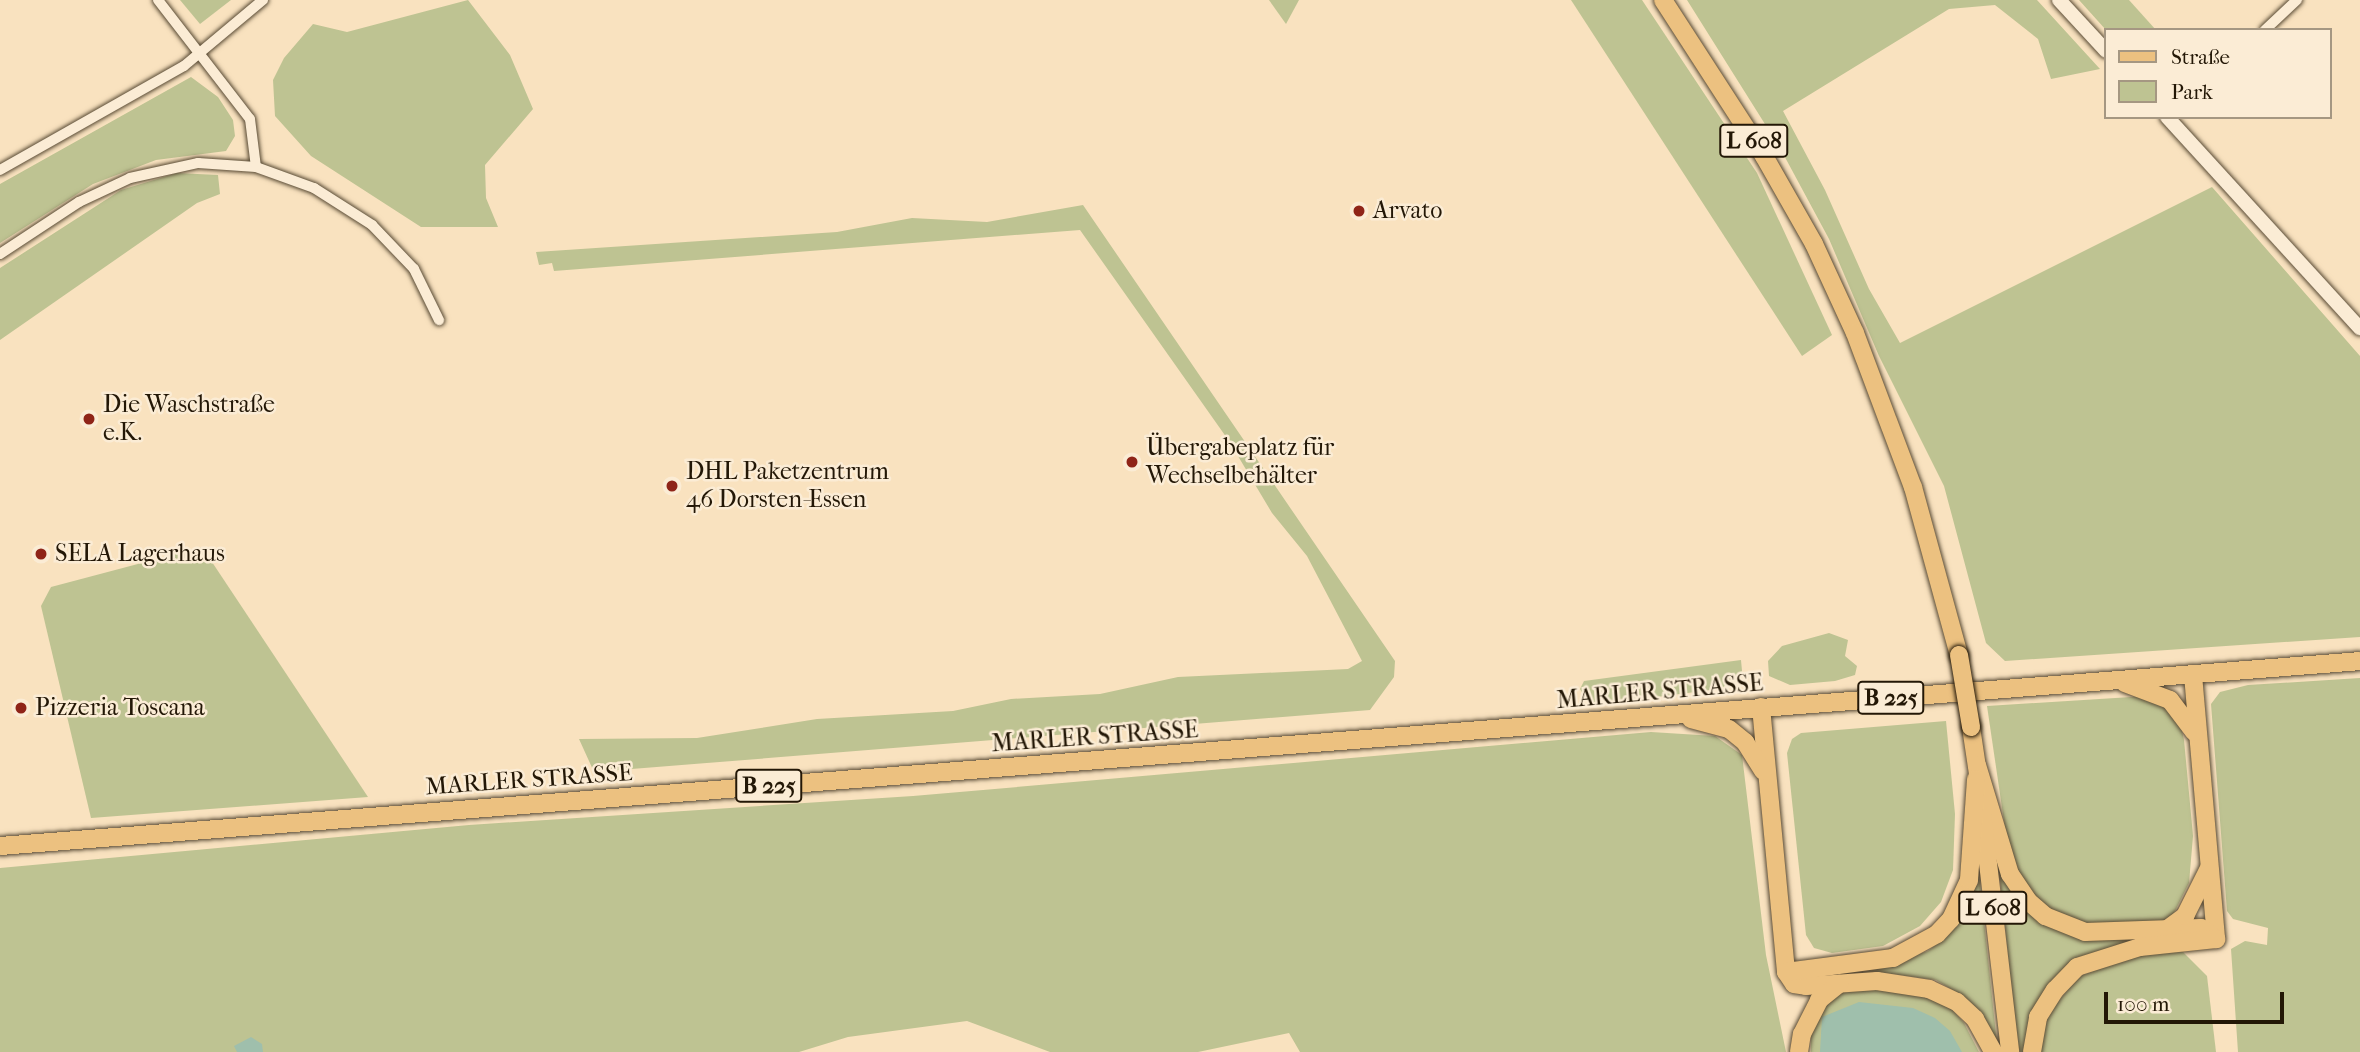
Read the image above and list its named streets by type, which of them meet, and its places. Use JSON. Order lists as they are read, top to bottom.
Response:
{
  "streets": {
    "main road": ["L 608", "MARLER STRASSE", "B 225"]
  },
  "crossings": [
    ["MARLER STRASSE", "B 225"]
  ],
  "places": [
    "Arvato",
    "Die Waschstraße e.K.",
    "Übergabeplatz für Wechselbehälter",
    "DHL Paketzentrum 46 Dorsten-Essen",
    "SELA Lagerhaus",
    "Pizzeria Toscana"
  ],
  "legend": ["Straße", "Park"],
  "scale_bar": "100 m"
}
